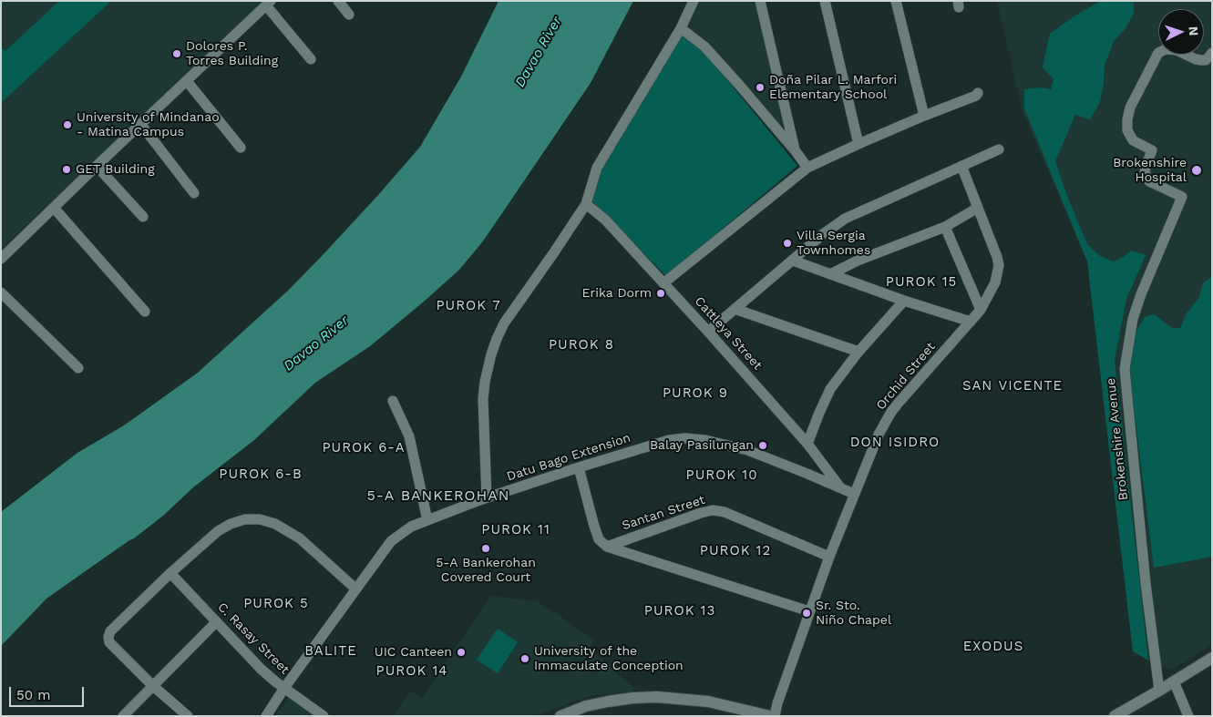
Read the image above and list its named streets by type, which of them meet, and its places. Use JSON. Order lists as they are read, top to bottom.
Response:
{
  "streets": {
    "street": [
      "Cattleya Street",
      "Orchid Street",
      "Brokenshire Avenue",
      "Datu Bago Extension",
      "Santan Street",
      "C. Rasay Street"
    ]
  },
  "crossings": [
    ["Cattleya Street", "Datu Bago Extension"],
    ["Orchid Street", "Datu Bago Extension"],
    ["Orchid Street", "Santan Street"],
    ["Datu Bago Extension", "C. Rasay Street"]
  ],
  "districts": [
    "PUROK 15",
    "PUROK 7",
    "PUROK 8",
    "SAN VICENTE",
    "PUROK 9",
    "DON ISIDRO",
    "PUROK 6-A",
    "PUROK 6-B",
    "PUROK 10",
    "5-A BANKEROHAN",
    "PUROK 11",
    "PUROK 12",
    "PUROK 5",
    "PUROK 13",
    "EXODUS",
    "BALITE",
    "PUROK 14"
  ],
  "water": ["Davao River"],
  "places": [
    "Dolores P. Torres Building",
    "Doña Pilar L. Marfori Elementary School",
    "University of Mindanao - Matina Campus",
    "GET Building",
    "Brokenshire Hospital",
    "Villa Sergia Townhomes",
    "Erika Dorm",
    "Balay Pasilungan",
    "5-A Bankerohan Covered Court",
    "Sr. Sto. Niño Chapel",
    "UIC Canteen",
    "University of the Immaculate Conception"
  ],
  "scale_bar": "50 m",
  "north": "right"
}
